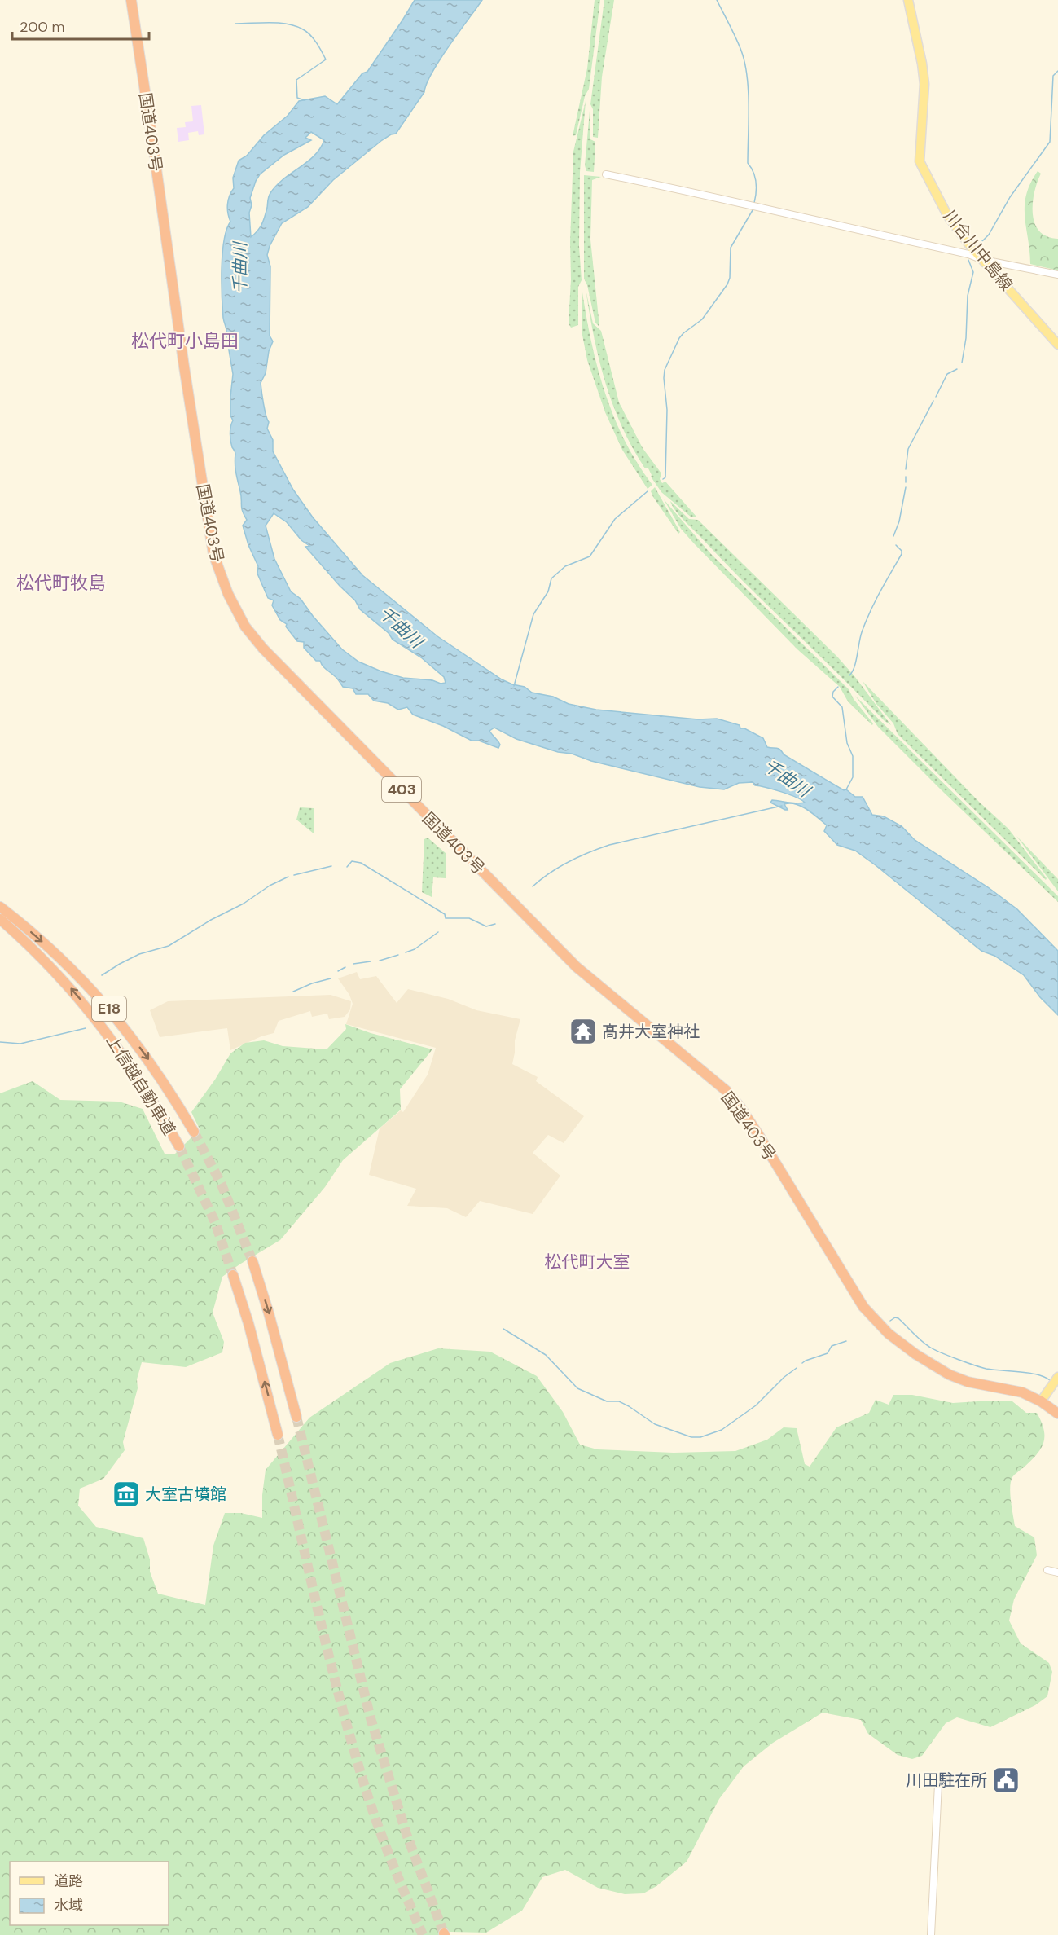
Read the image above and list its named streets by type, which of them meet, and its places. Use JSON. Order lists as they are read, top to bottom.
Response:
{
  "streets": {
    "highway": [
      "国道403号",
      "403",
      "E18",
      "上信越自動車道"
    ],
    "main road": ["川合川中島線"]
  },
  "districts": ["松代町小島田", "松代町牧島", "松代町大室"],
  "water": ["千曲川"],
  "places": {
    "temple": ["髙井大室神社"],
    "museum": ["大室古墳館"],
    "public building": ["川田駐在所"]
  },
  "legend": ["道路", "水域"],
  "scale_bar": "200 m"
}
